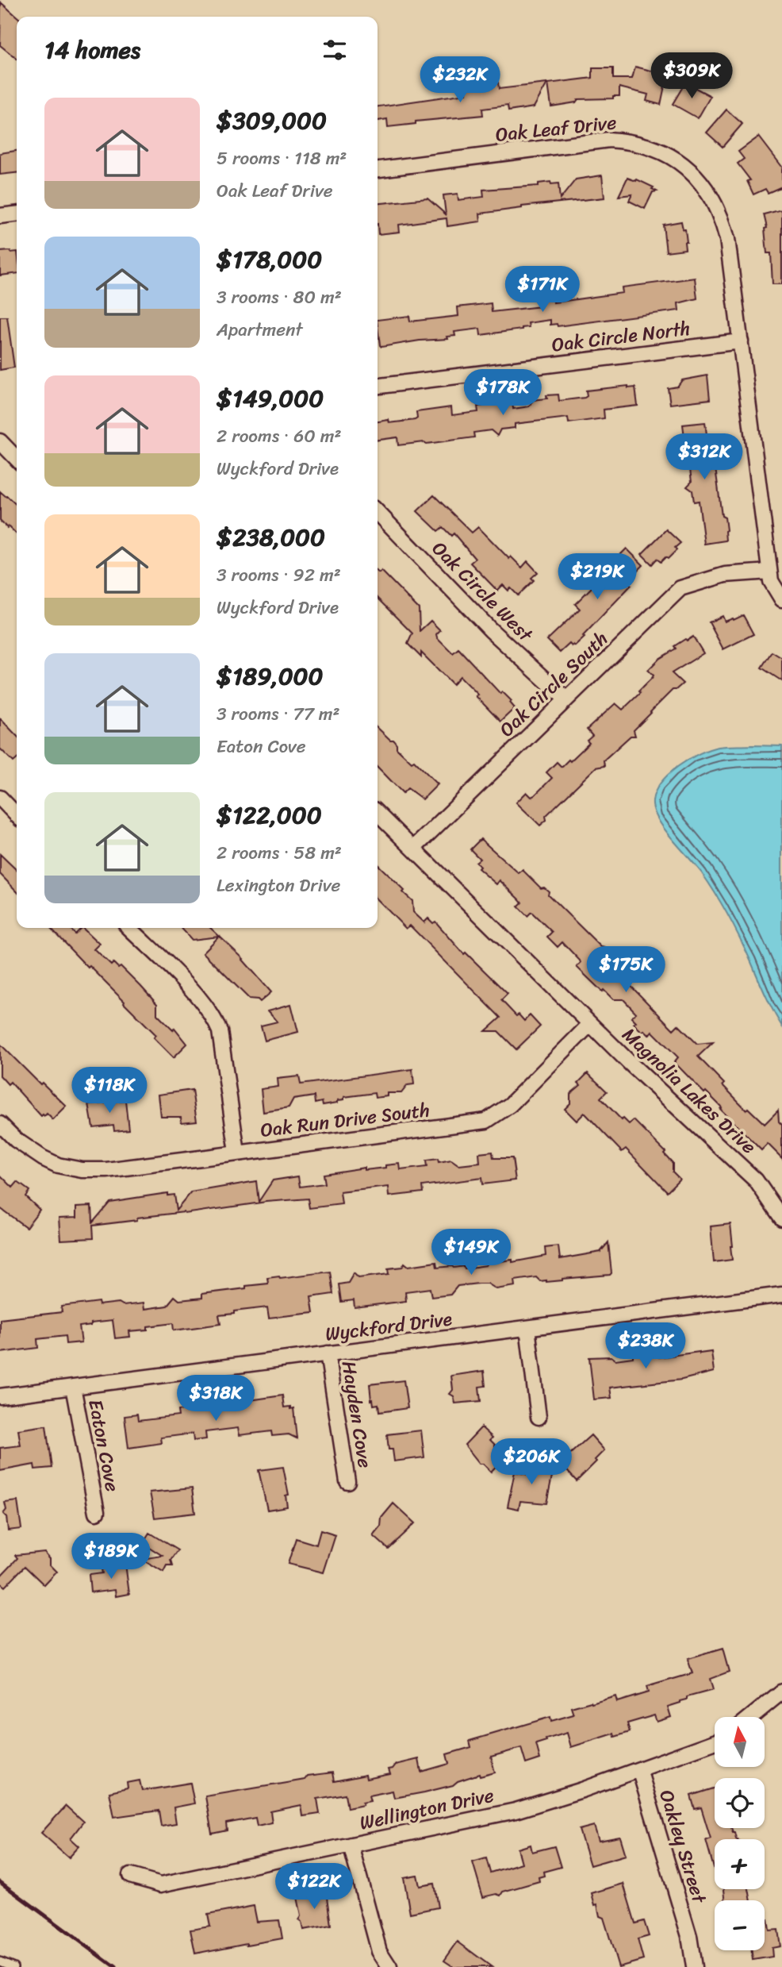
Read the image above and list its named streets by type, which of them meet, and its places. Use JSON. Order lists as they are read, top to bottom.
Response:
{
  "streets": {
    "street": [
      "Oak Leaf Drive",
      "Oak Circle North",
      "Oak Circle West",
      "Oak Circle South",
      "Magnolia Lakes Drive",
      "Oak Run Drive South",
      "Wyckford Drive",
      "Hayden Cove",
      "Eaton Cove",
      "Wellington Drive",
      "Oakley Street"
    ]
  },
  "crossings": [
    ["Oak Leaf Drive", "Oak Circle North"],
    ["Oak Leaf Drive", "Oak Circle South"],
    ["Oak Circle West", "Oak Circle South"],
    ["Oak Circle South", "Magnolia Lakes Drive"],
    ["Magnolia Lakes Drive", "Oak Run Drive South"],
    ["Wyckford Drive", "Hayden Cove"],
    ["Wyckford Drive", "Eaton Cove"],
    ["Wellington Drive", "Oakley Street"]
  ],
  "north": "top",
  "page": {
    "heading": "14 homes",
    "price": [
      "$309K",
      "$232K",
      "$171K",
      "$178K",
      "$312K",
      "$219K",
      "$175K",
      "$118K",
      "$149K",
      "$238K",
      "$318K",
      "$206K",
      "$189K",
      "$122K"
    ],
    "list": [
      {
        "name": "$309,000",
        "note": "5 rooms · 118 m² · Oak Leaf Drive"
      },
      {
        "name": "$178,000",
        "note": "3 rooms · 80 m² · Apartment"
      },
      {
        "name": "$149,000",
        "note": "2 rooms · 60 m² · Wyckford Drive"
      },
      {
        "name": "$238,000",
        "note": "3 rooms · 92 m² · Wyckford Drive"
      },
      {
        "name": "$189,000",
        "note": "3 rooms · 77 m² · Eaton Cove"
      },
      {
        "name": "$122,000",
        "note": "2 rooms · 58 m² · Lexington Drive"
      }
    ],
    "map_buttons": ["+", "−"]
  }
}
